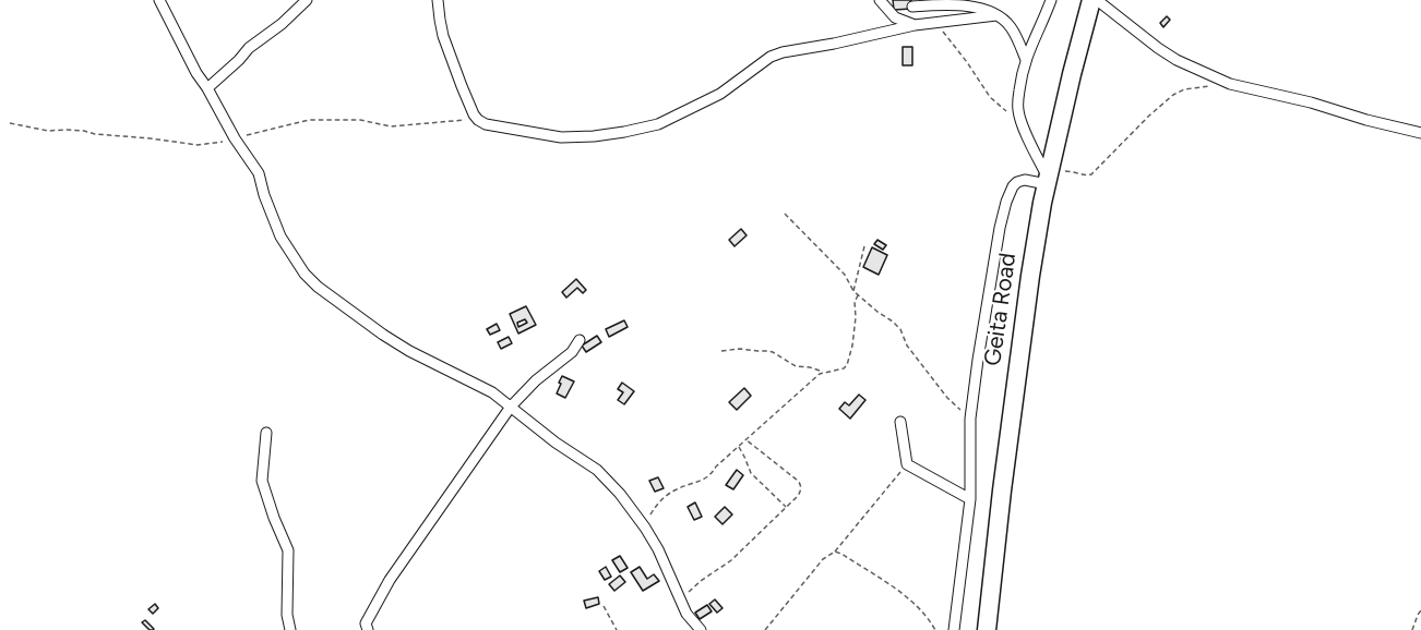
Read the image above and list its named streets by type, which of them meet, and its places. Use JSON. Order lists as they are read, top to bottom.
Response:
{
  "streets": {
    "highway": ["Geita Road"]
  }
}
